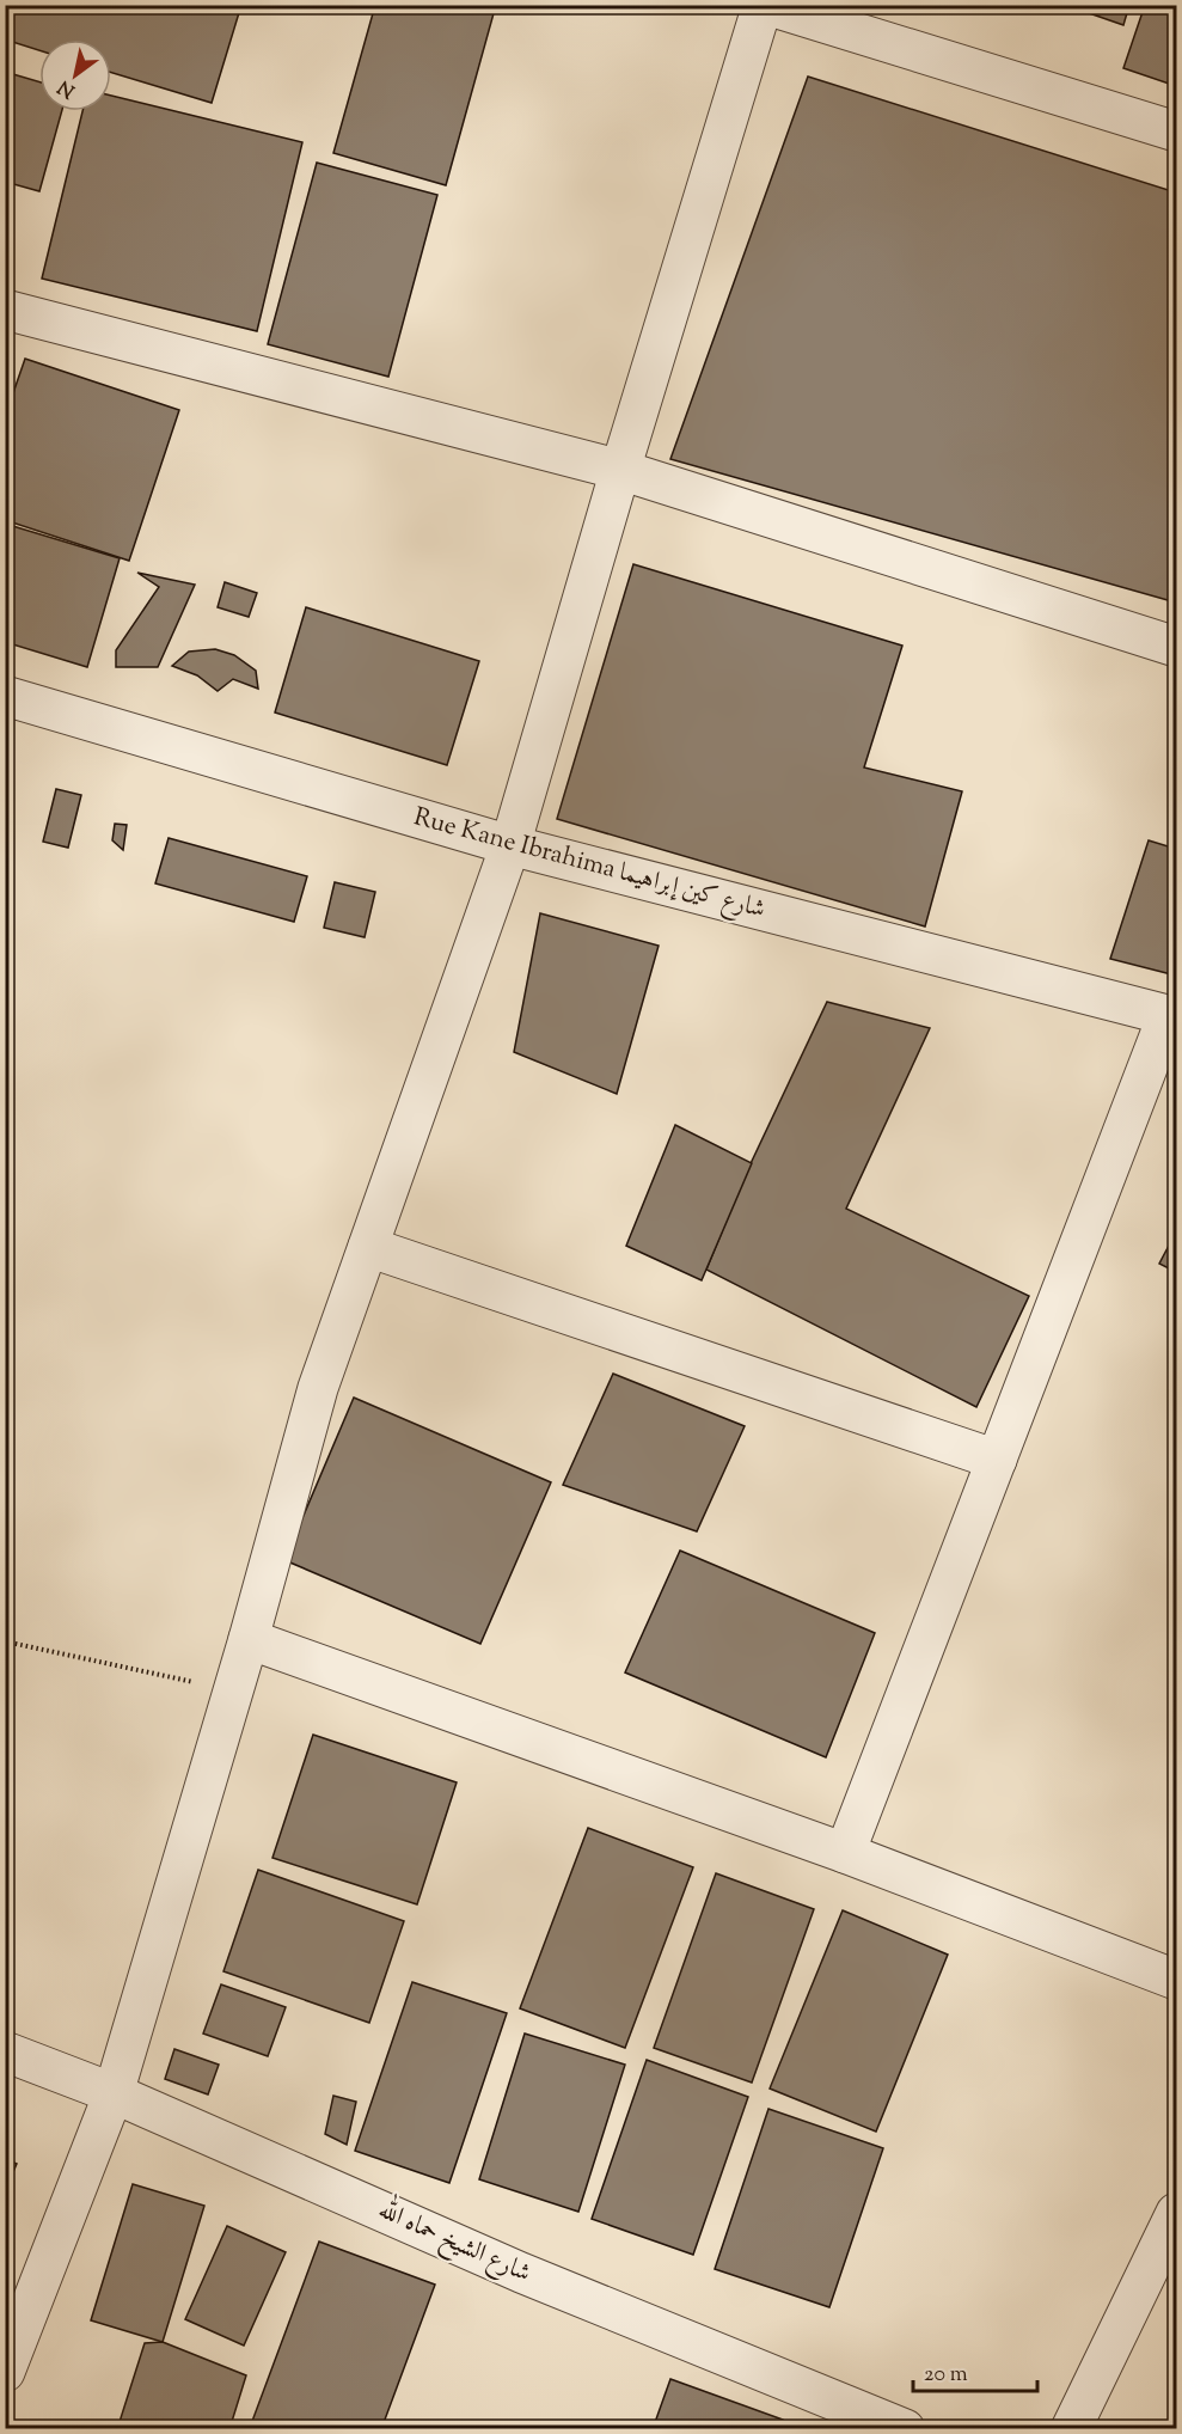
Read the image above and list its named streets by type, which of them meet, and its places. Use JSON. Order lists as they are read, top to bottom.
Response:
{
  "streets": {
    "street": ["Rue Kane Ibrahima شارع كين إبراهيما", "شارع الشيخ حماه الله"]
  },
  "scale_bar": "20 m",
  "north": "bottom left"
}
